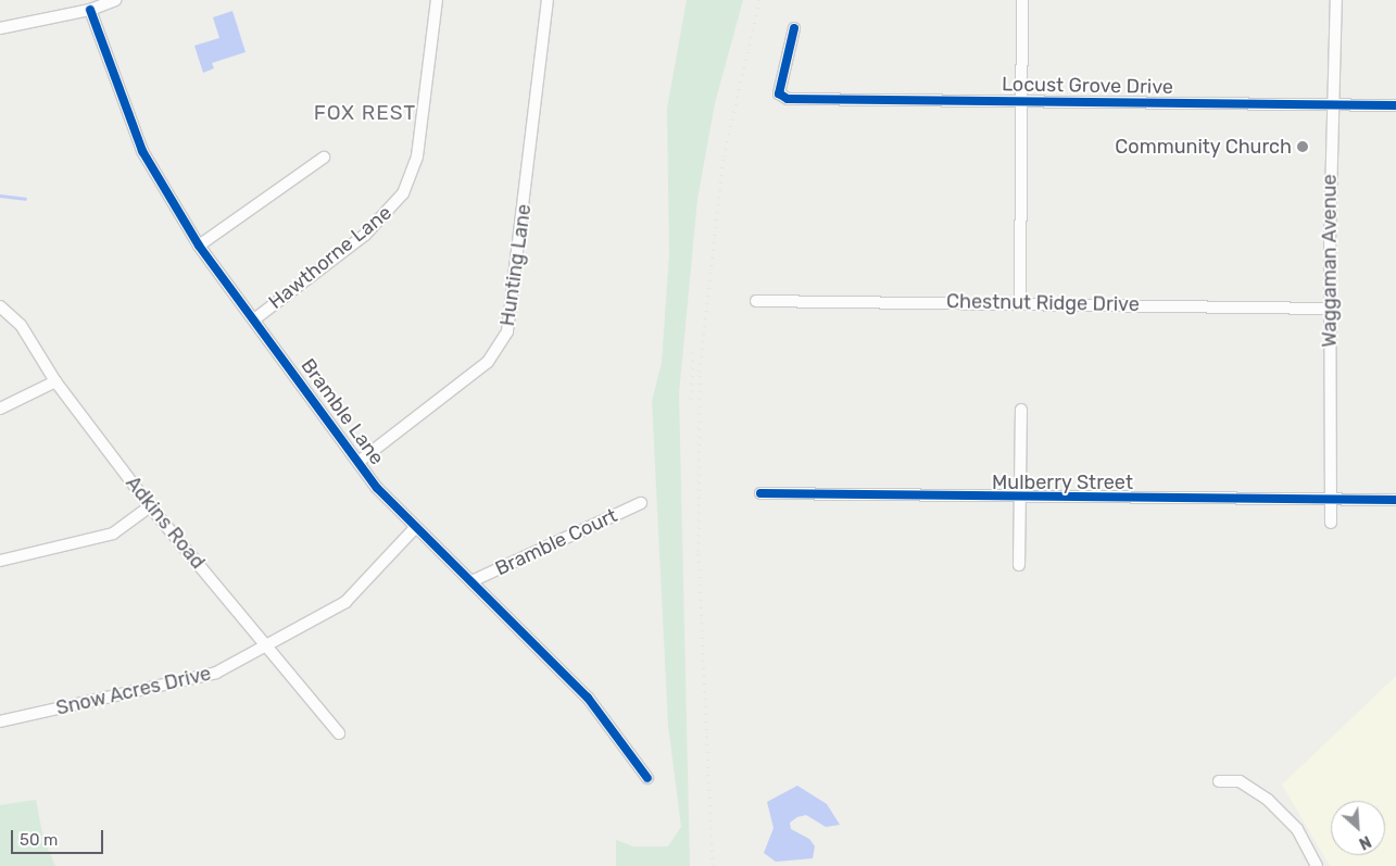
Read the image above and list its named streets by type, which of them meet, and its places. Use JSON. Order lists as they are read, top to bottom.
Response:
{
  "streets": {
    "street": [
      "Locust Grove Drive",
      "Hawthorne Lane",
      "Waggaman Avenue",
      "Hunting Lane",
      "Chestnut Ridge Drive",
      "Bramble Lane",
      "Mulberry Street",
      "Adkins Road",
      "Bramble Court",
      "Snow Acres Drive"
    ]
  },
  "crossings": [
    ["Locust Grove Drive", "Waggaman Avenue"],
    ["Hawthorne Lane", "Bramble Lane"],
    ["Waggaman Avenue", "Chestnut Ridge Drive"],
    ["Waggaman Avenue", "Mulberry Street"],
    ["Hunting Lane", "Bramble Lane"],
    ["Bramble Lane", "Bramble Court"],
    ["Bramble Lane", "Snow Acres Drive"],
    ["Adkins Road", "Snow Acres Drive"]
  ],
  "districts": ["FOX REST"],
  "places": ["Community Church"],
  "scale_bar": "50 m",
  "north": "bottom right"
}
